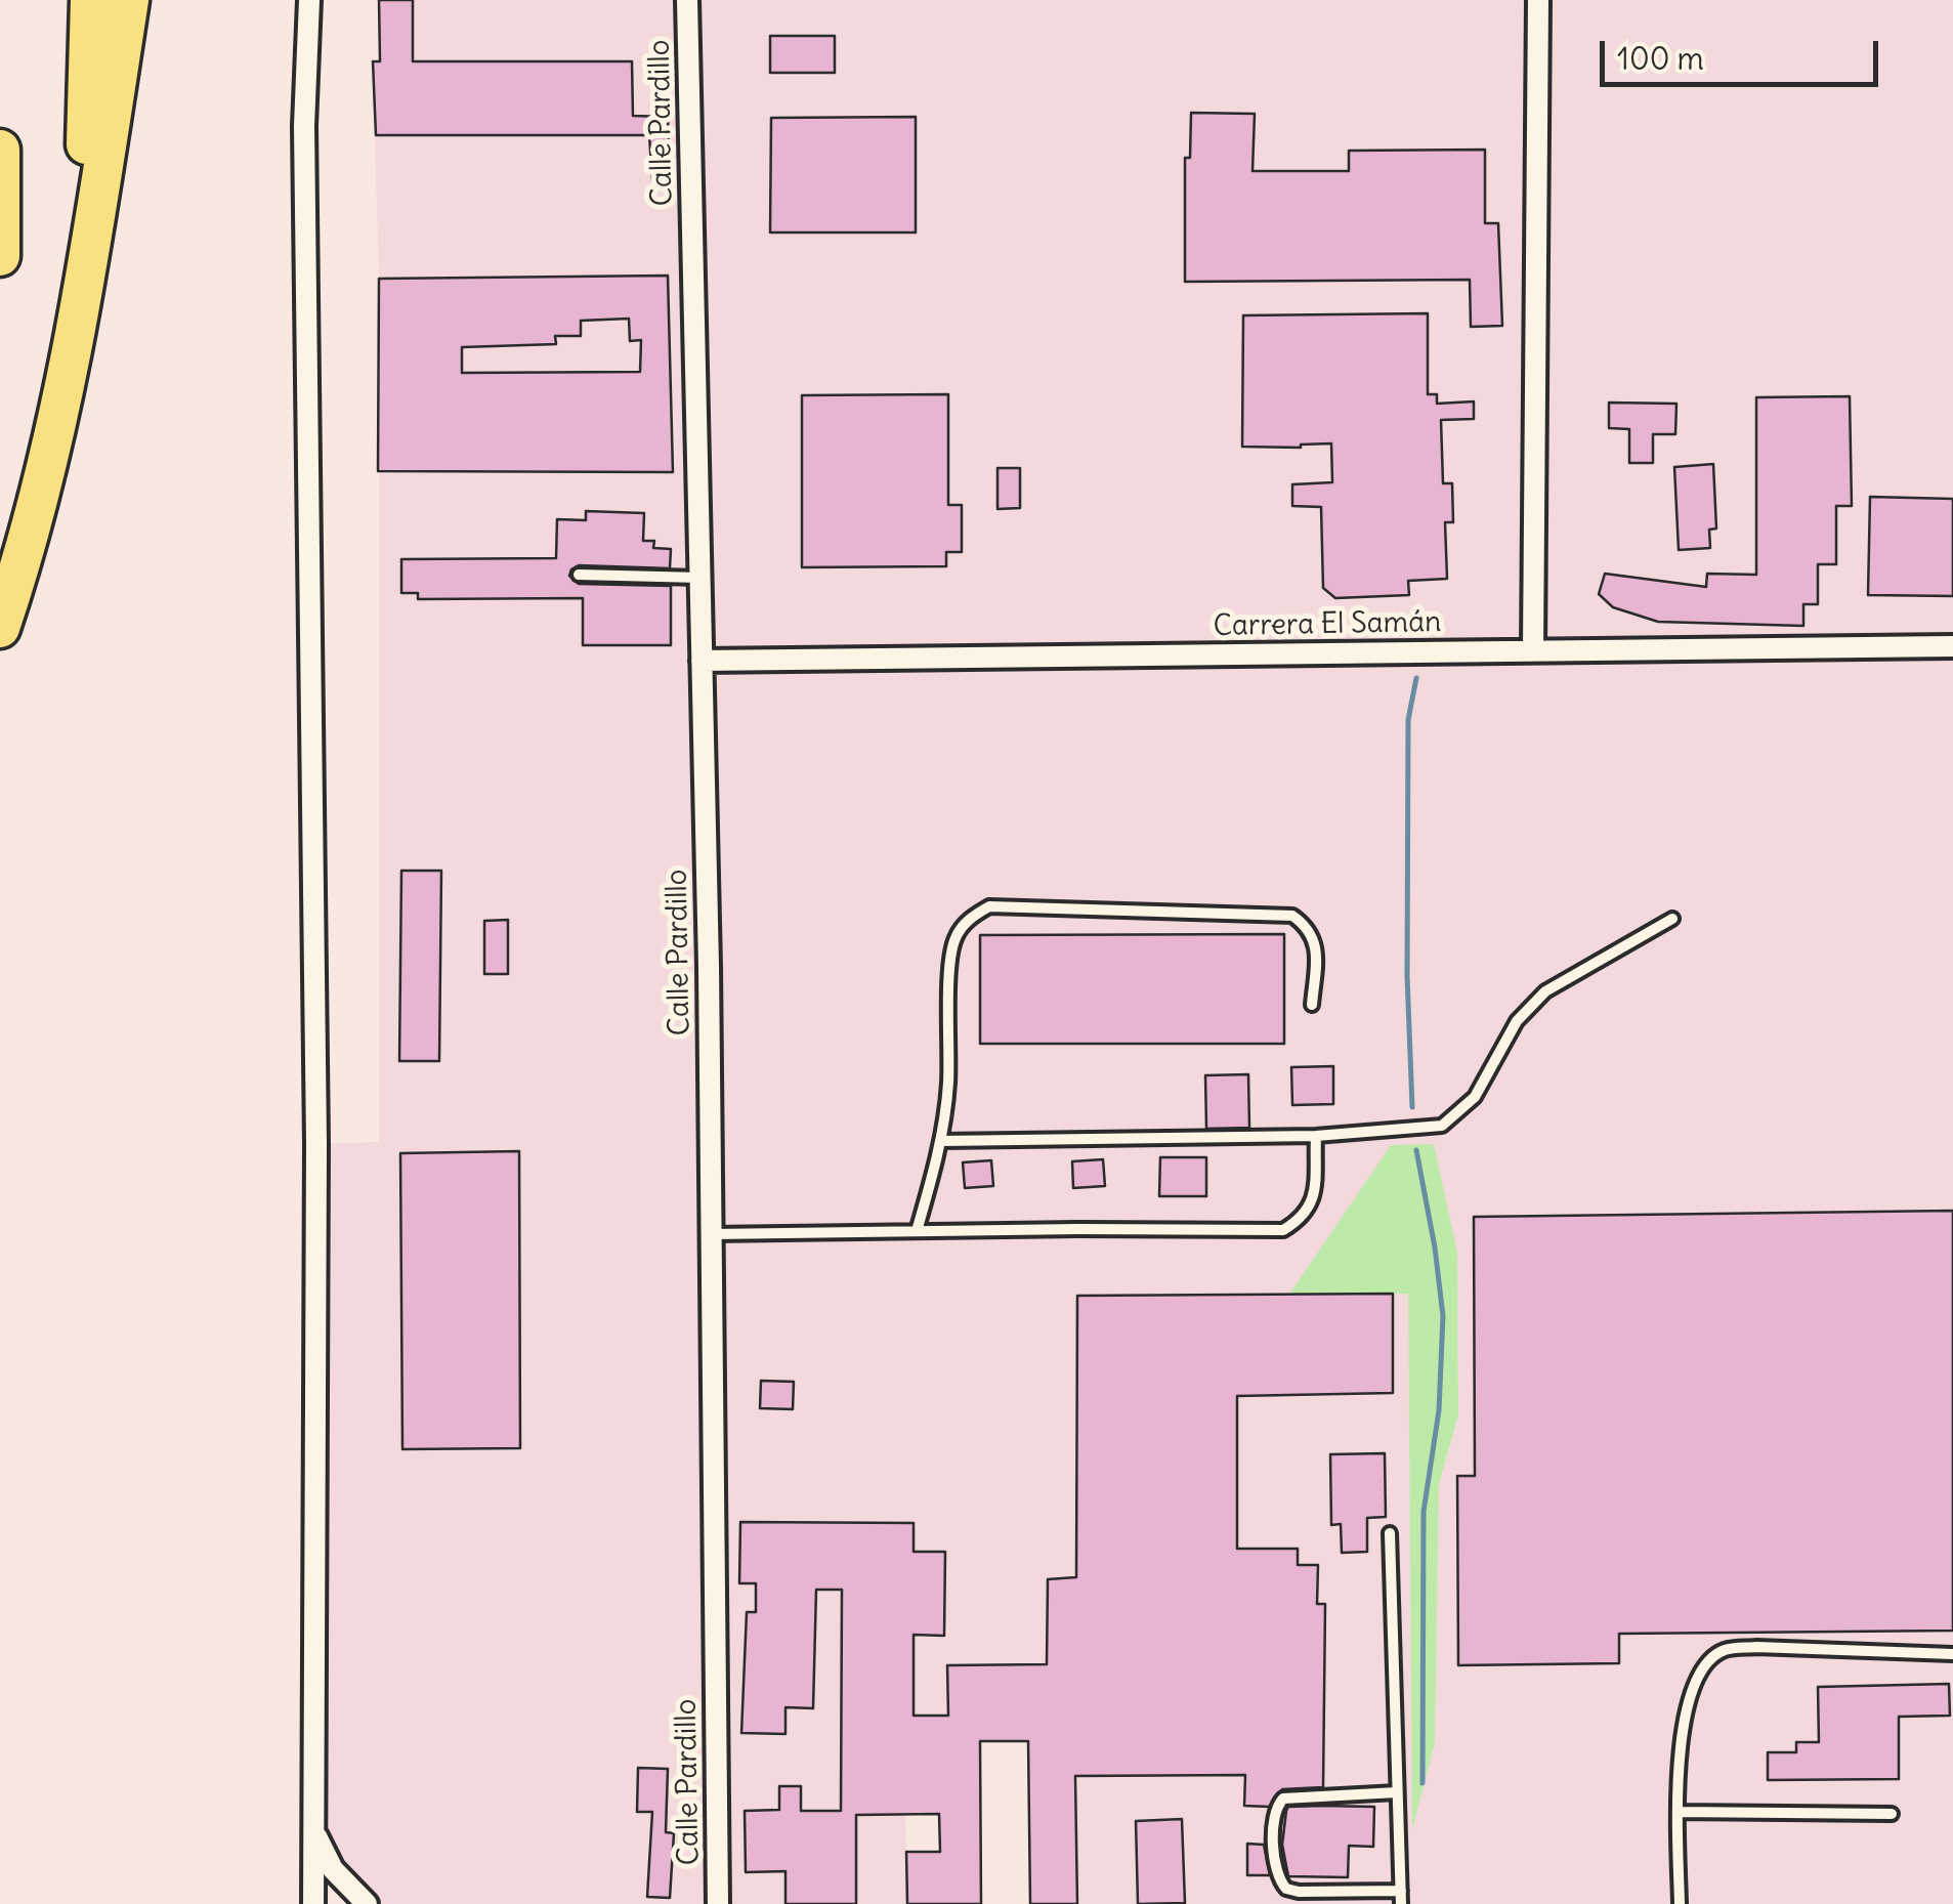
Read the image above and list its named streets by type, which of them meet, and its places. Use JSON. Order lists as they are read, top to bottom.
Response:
{
  "streets": {
    "street": ["Calle Pardillo", "Carrera El Samán"]
  },
  "crossings": [
    ["Calle Pardillo", "Carrera El Samán"]
  ],
  "scale_bar": "100 m"
}
